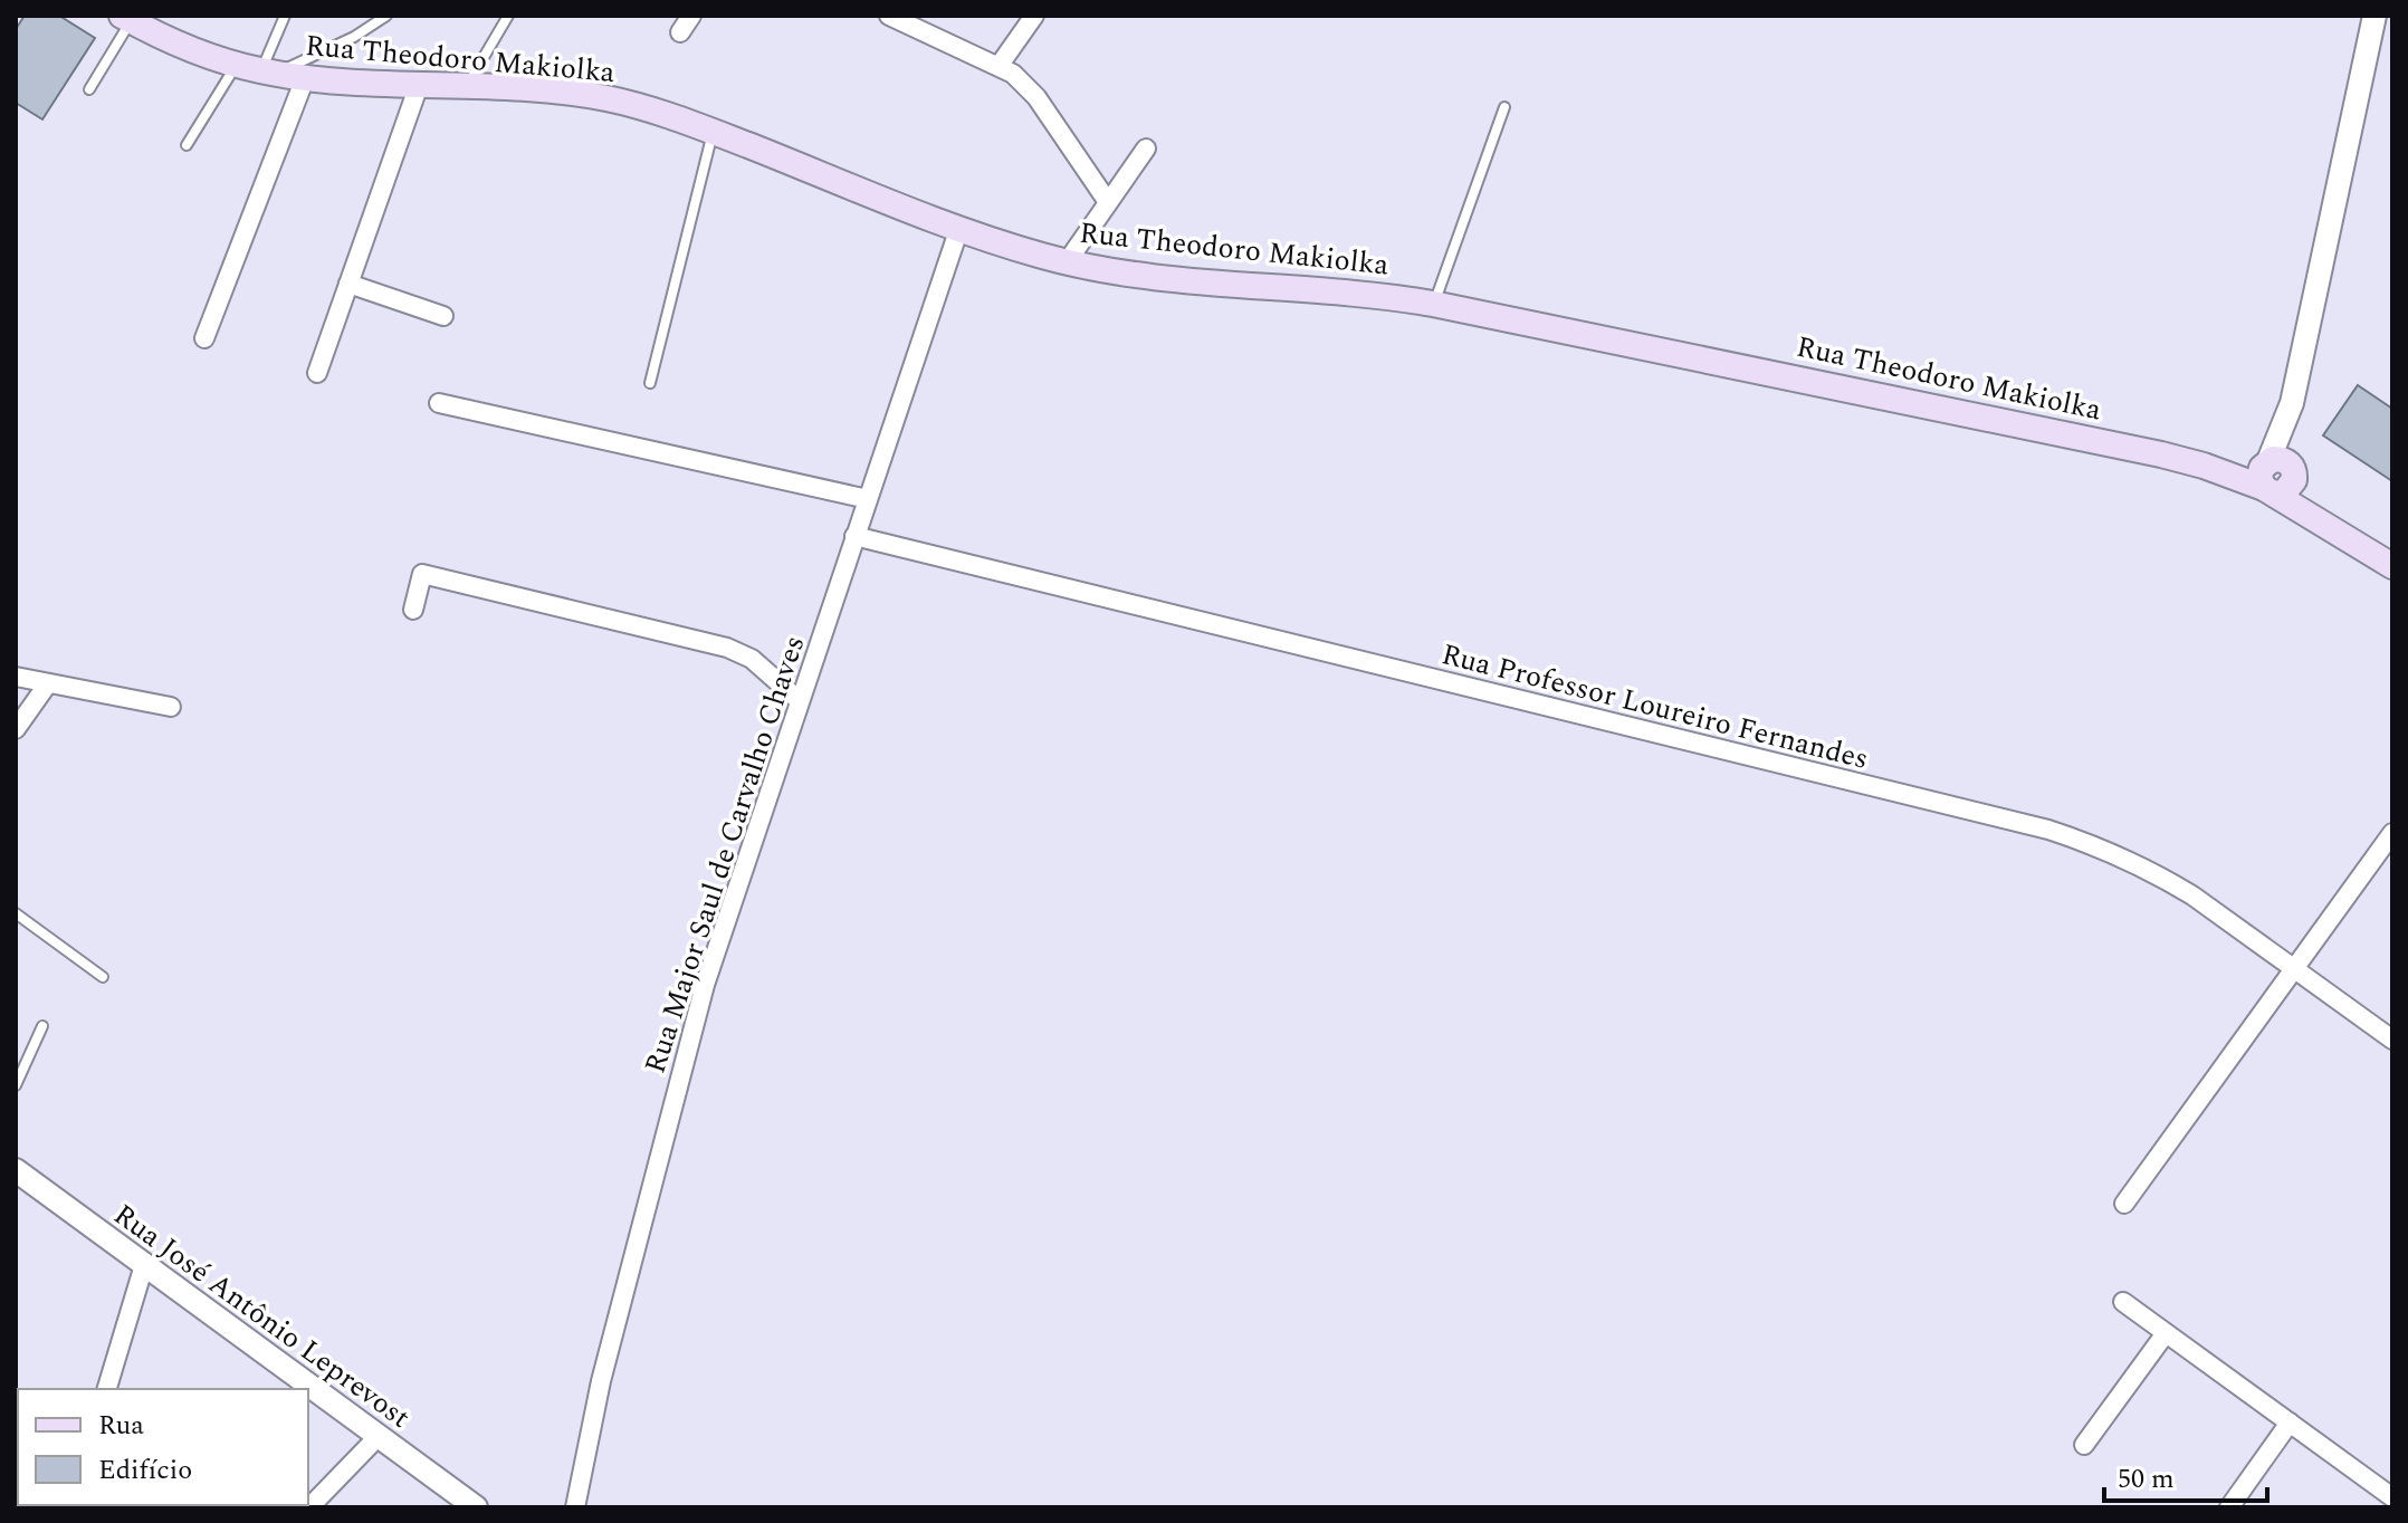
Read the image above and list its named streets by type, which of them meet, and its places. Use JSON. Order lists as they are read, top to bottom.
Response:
{
  "streets": {
    "main road": ["Rua Theodoro Makiolka"],
    "street": ["Rua Professor Loureiro Fernandes", "Rua Major Saul de Carvalho Chaves", "Rua José Antônio Leprevost"]
  },
  "crossings": [
    ["Rua Theodoro Makiolka", "Rua Major Saul de Carvalho Chaves"],
    ["Rua Professor Loureiro Fernandes", "Rua Major Saul de Carvalho Chaves"]
  ],
  "legend": ["Rua", "Edifício"],
  "scale_bar": "50 m"
}
